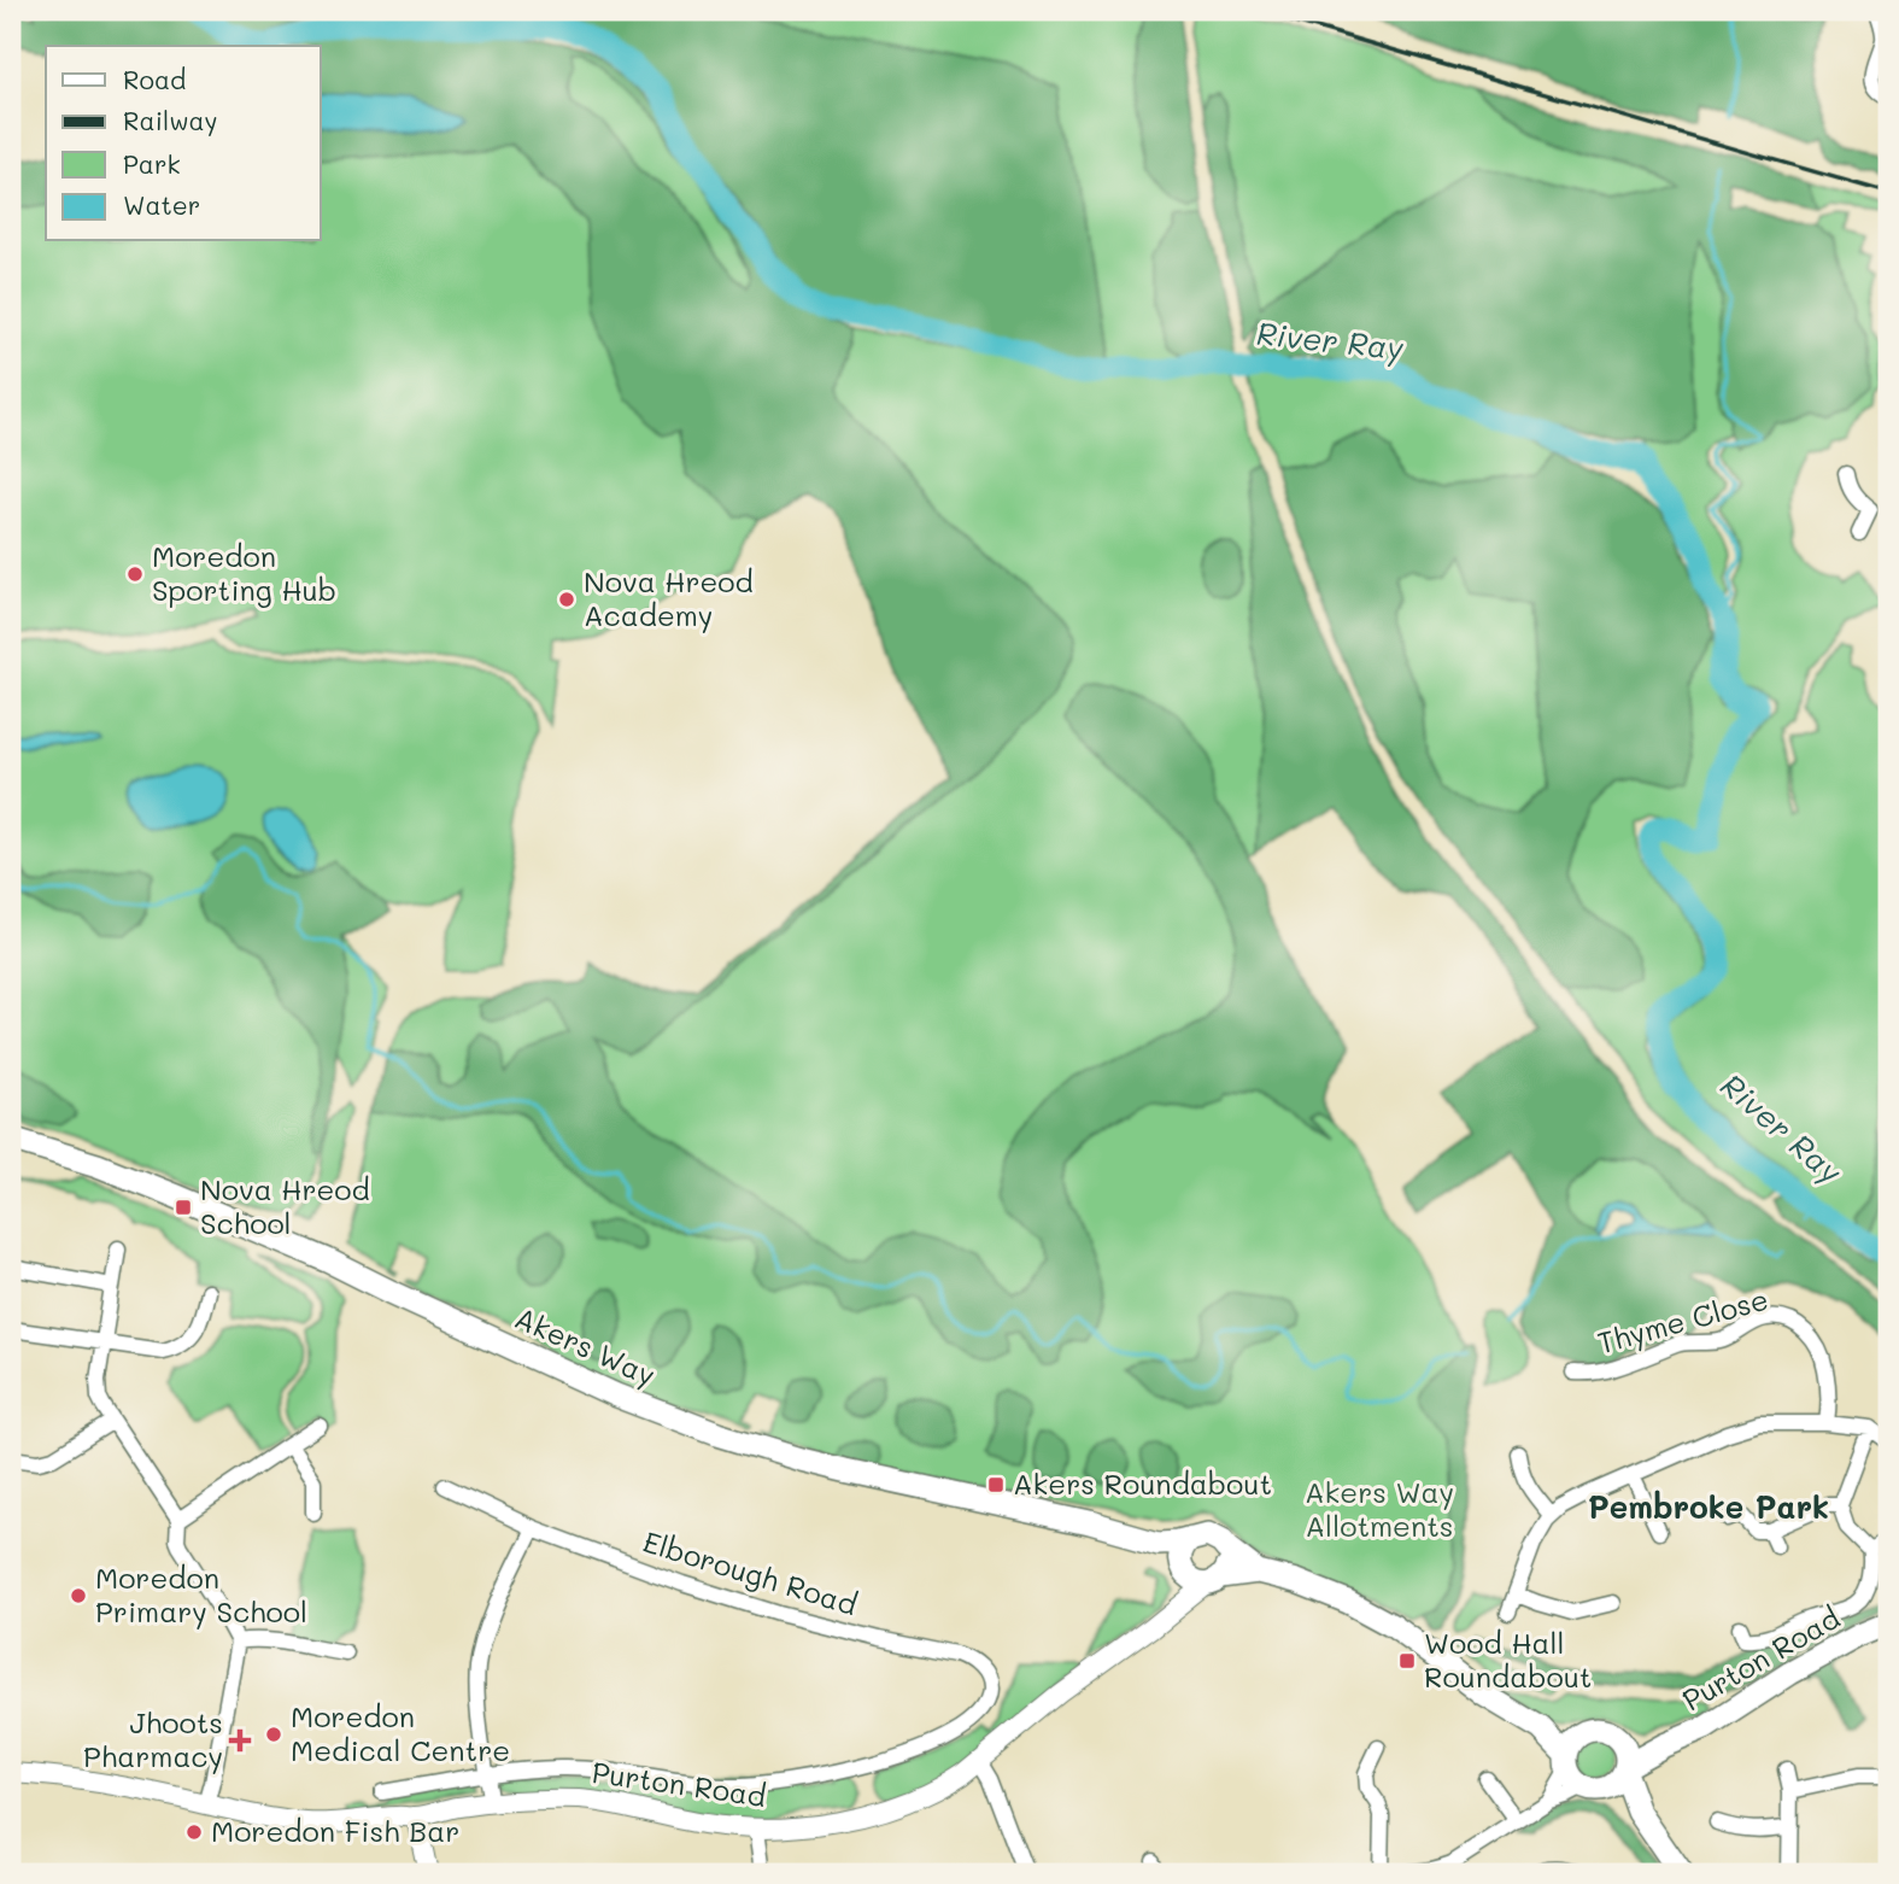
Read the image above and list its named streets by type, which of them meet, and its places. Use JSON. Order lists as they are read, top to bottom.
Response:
{
  "streets": {
    "main road": ["Akers Way", "Purton Road"],
    "street": ["Thyme Close", "Elborough Road"]
  },
  "crossings": [
    ["Akers Way", "Purton Road"],
    ["Elborough Road", "Purton Road"]
  ],
  "districts": ["Pembroke Park"],
  "water": ["River Ray"],
  "parks": ["Akers Way Allotments"],
  "places": {
    "other": [
      "Moredon Sporting Hub",
      "Nova Hreod Academy",
      "Moredon Primary School",
      "Moredon Medical Centre",
      "Moredon Fish Bar"
    ],
    "transit": ["Nova Hreod School", "Akers Roundabout", "Wood Hall Roundabout"],
    "health": ["Jhoots Pharmacy"]
  },
  "legend": [
    "Road",
    "Railway",
    "Park",
    "Water"
  ]
}
